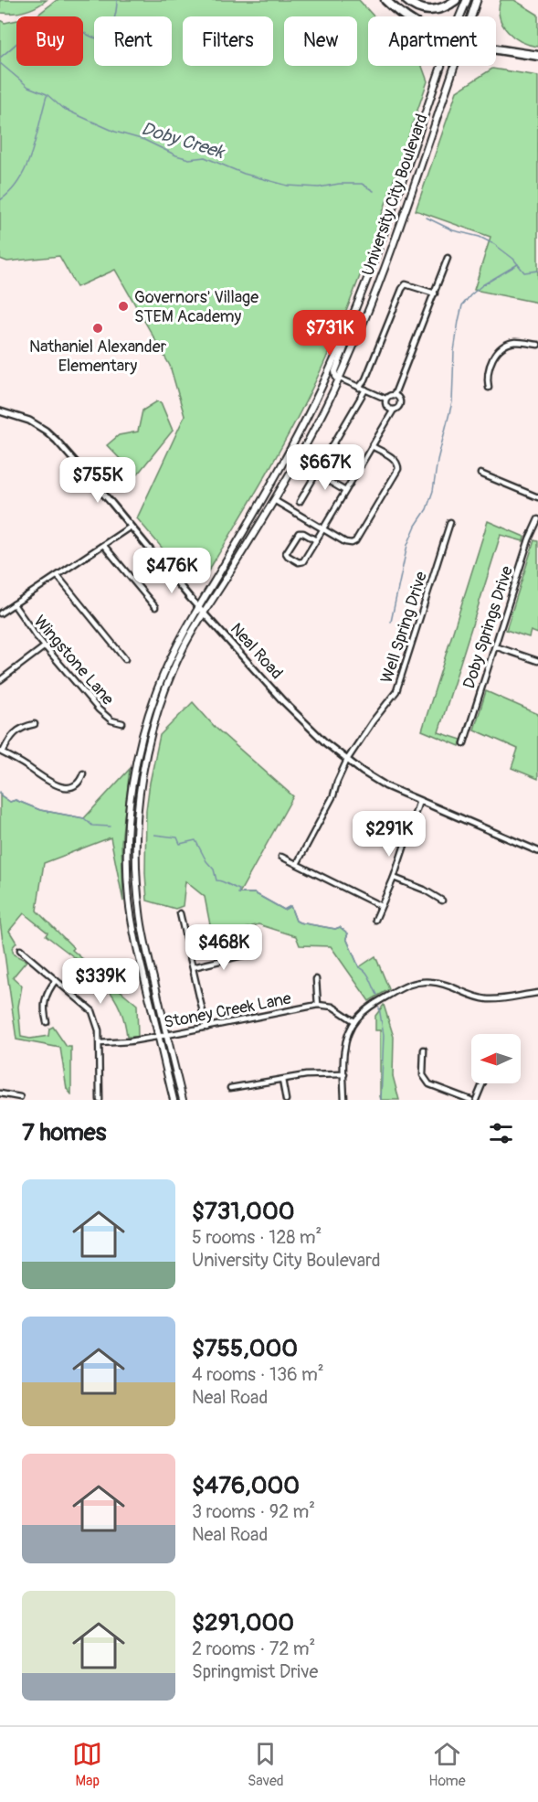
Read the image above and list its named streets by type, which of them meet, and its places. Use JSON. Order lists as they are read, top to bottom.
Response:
{
  "streets": {
    "main road": ["University City Boulevard"],
    "street": [
      "Well Spring Drive",
      "Doby Springs Drive",
      "Neal Road",
      "Wingstone Lane",
      "Stoney Creek Lane"
    ]
  },
  "crossings": [
    ["University City Boulevard", "Neal Road"],
    ["University City Boulevard", "Stoney Creek Lane"],
    ["Well Spring Drive", "Neal Road"]
  ],
  "water": ["Doby Creek"],
  "places": ["Governors' Village STEM Academy", "Nathaniel Alexander Elementary"],
  "north": "left",
  "page": {
    "chip": [
      "Buy",
      "Rent",
      "Filters",
      "New",
      "Apartment"
    ],
    "price": [
      "$731K",
      "$667K",
      "$755K",
      "$476K",
      "$291K",
      "$468K",
      "$339K"
    ],
    "heading": "7 homes",
    "list": [
      {
        "name": "$731,000",
        "note": "5 rooms · 128 m² · University City Boulevard"
      },
      {
        "name": "$755,000",
        "note": "4 rooms · 136 m² · Neal Road"
      },
      {
        "name": "$476,000",
        "note": "3 rooms · 92 m² · Neal Road"
      },
      {
        "name": "$291,000",
        "note": "2 rooms · 72 m² · Springmist Drive"
      }
    ],
    "tabs": ["Map", "Saved", "Home"]
  }
}
